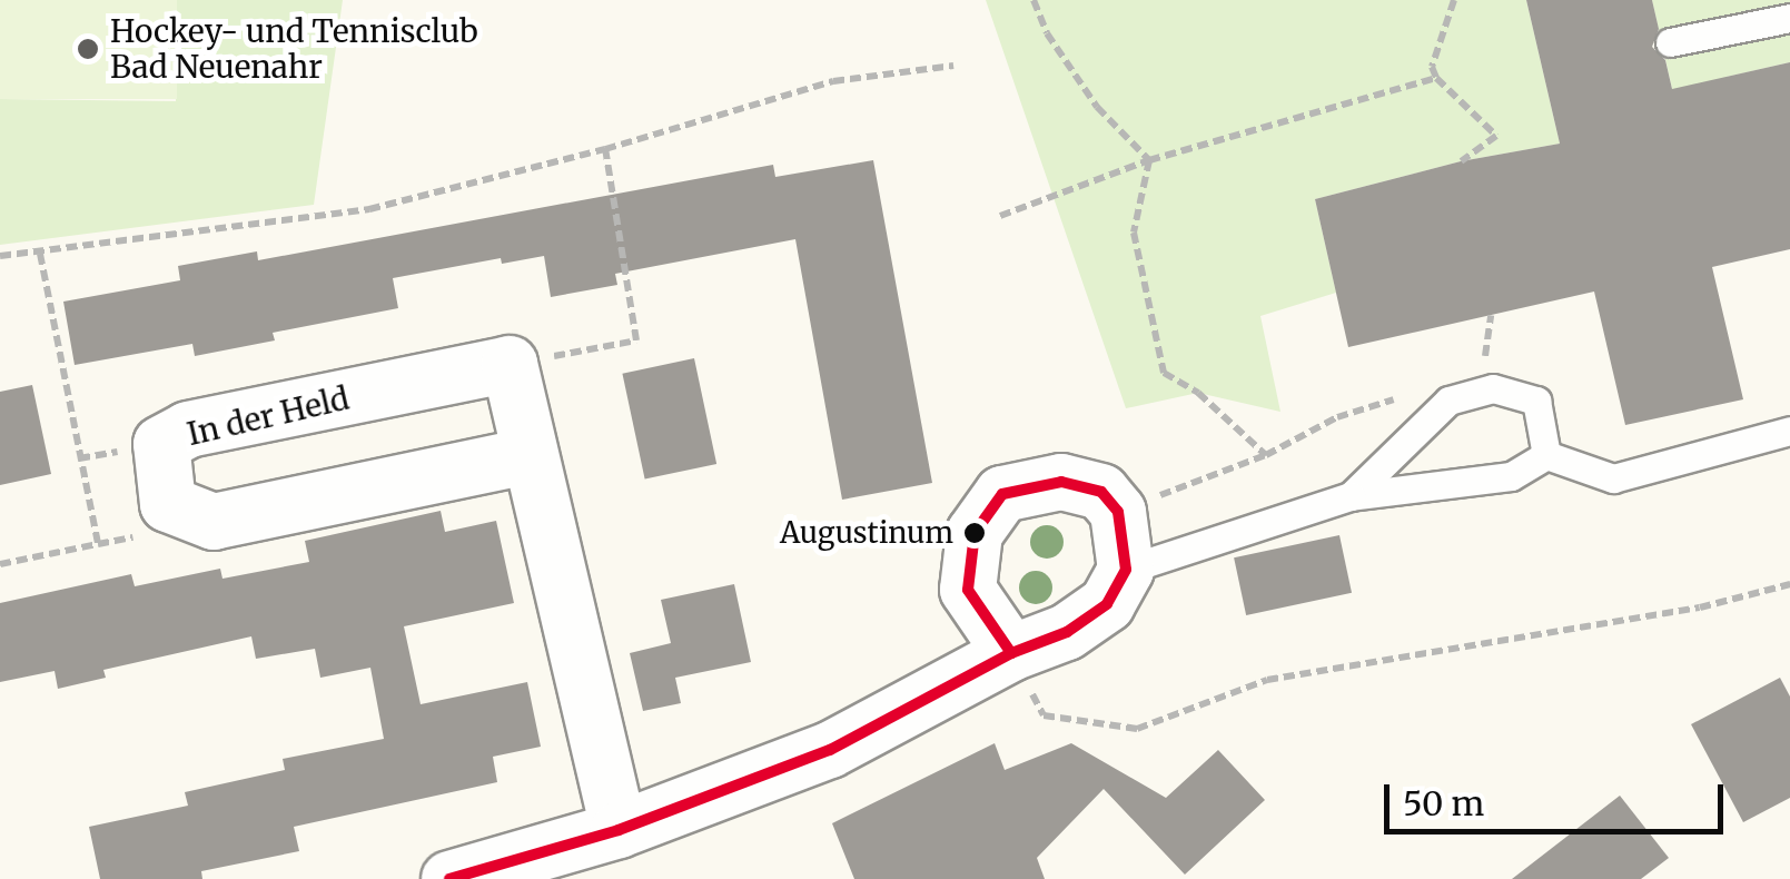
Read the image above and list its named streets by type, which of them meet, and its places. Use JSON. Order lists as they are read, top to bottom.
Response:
{
  "streets": {
    "street": ["In der Held"]
  },
  "places": ["Hockey- und Tennisclub Bad Neuenahr", "Augustinum"],
  "scale_bar": "50 m"
}
